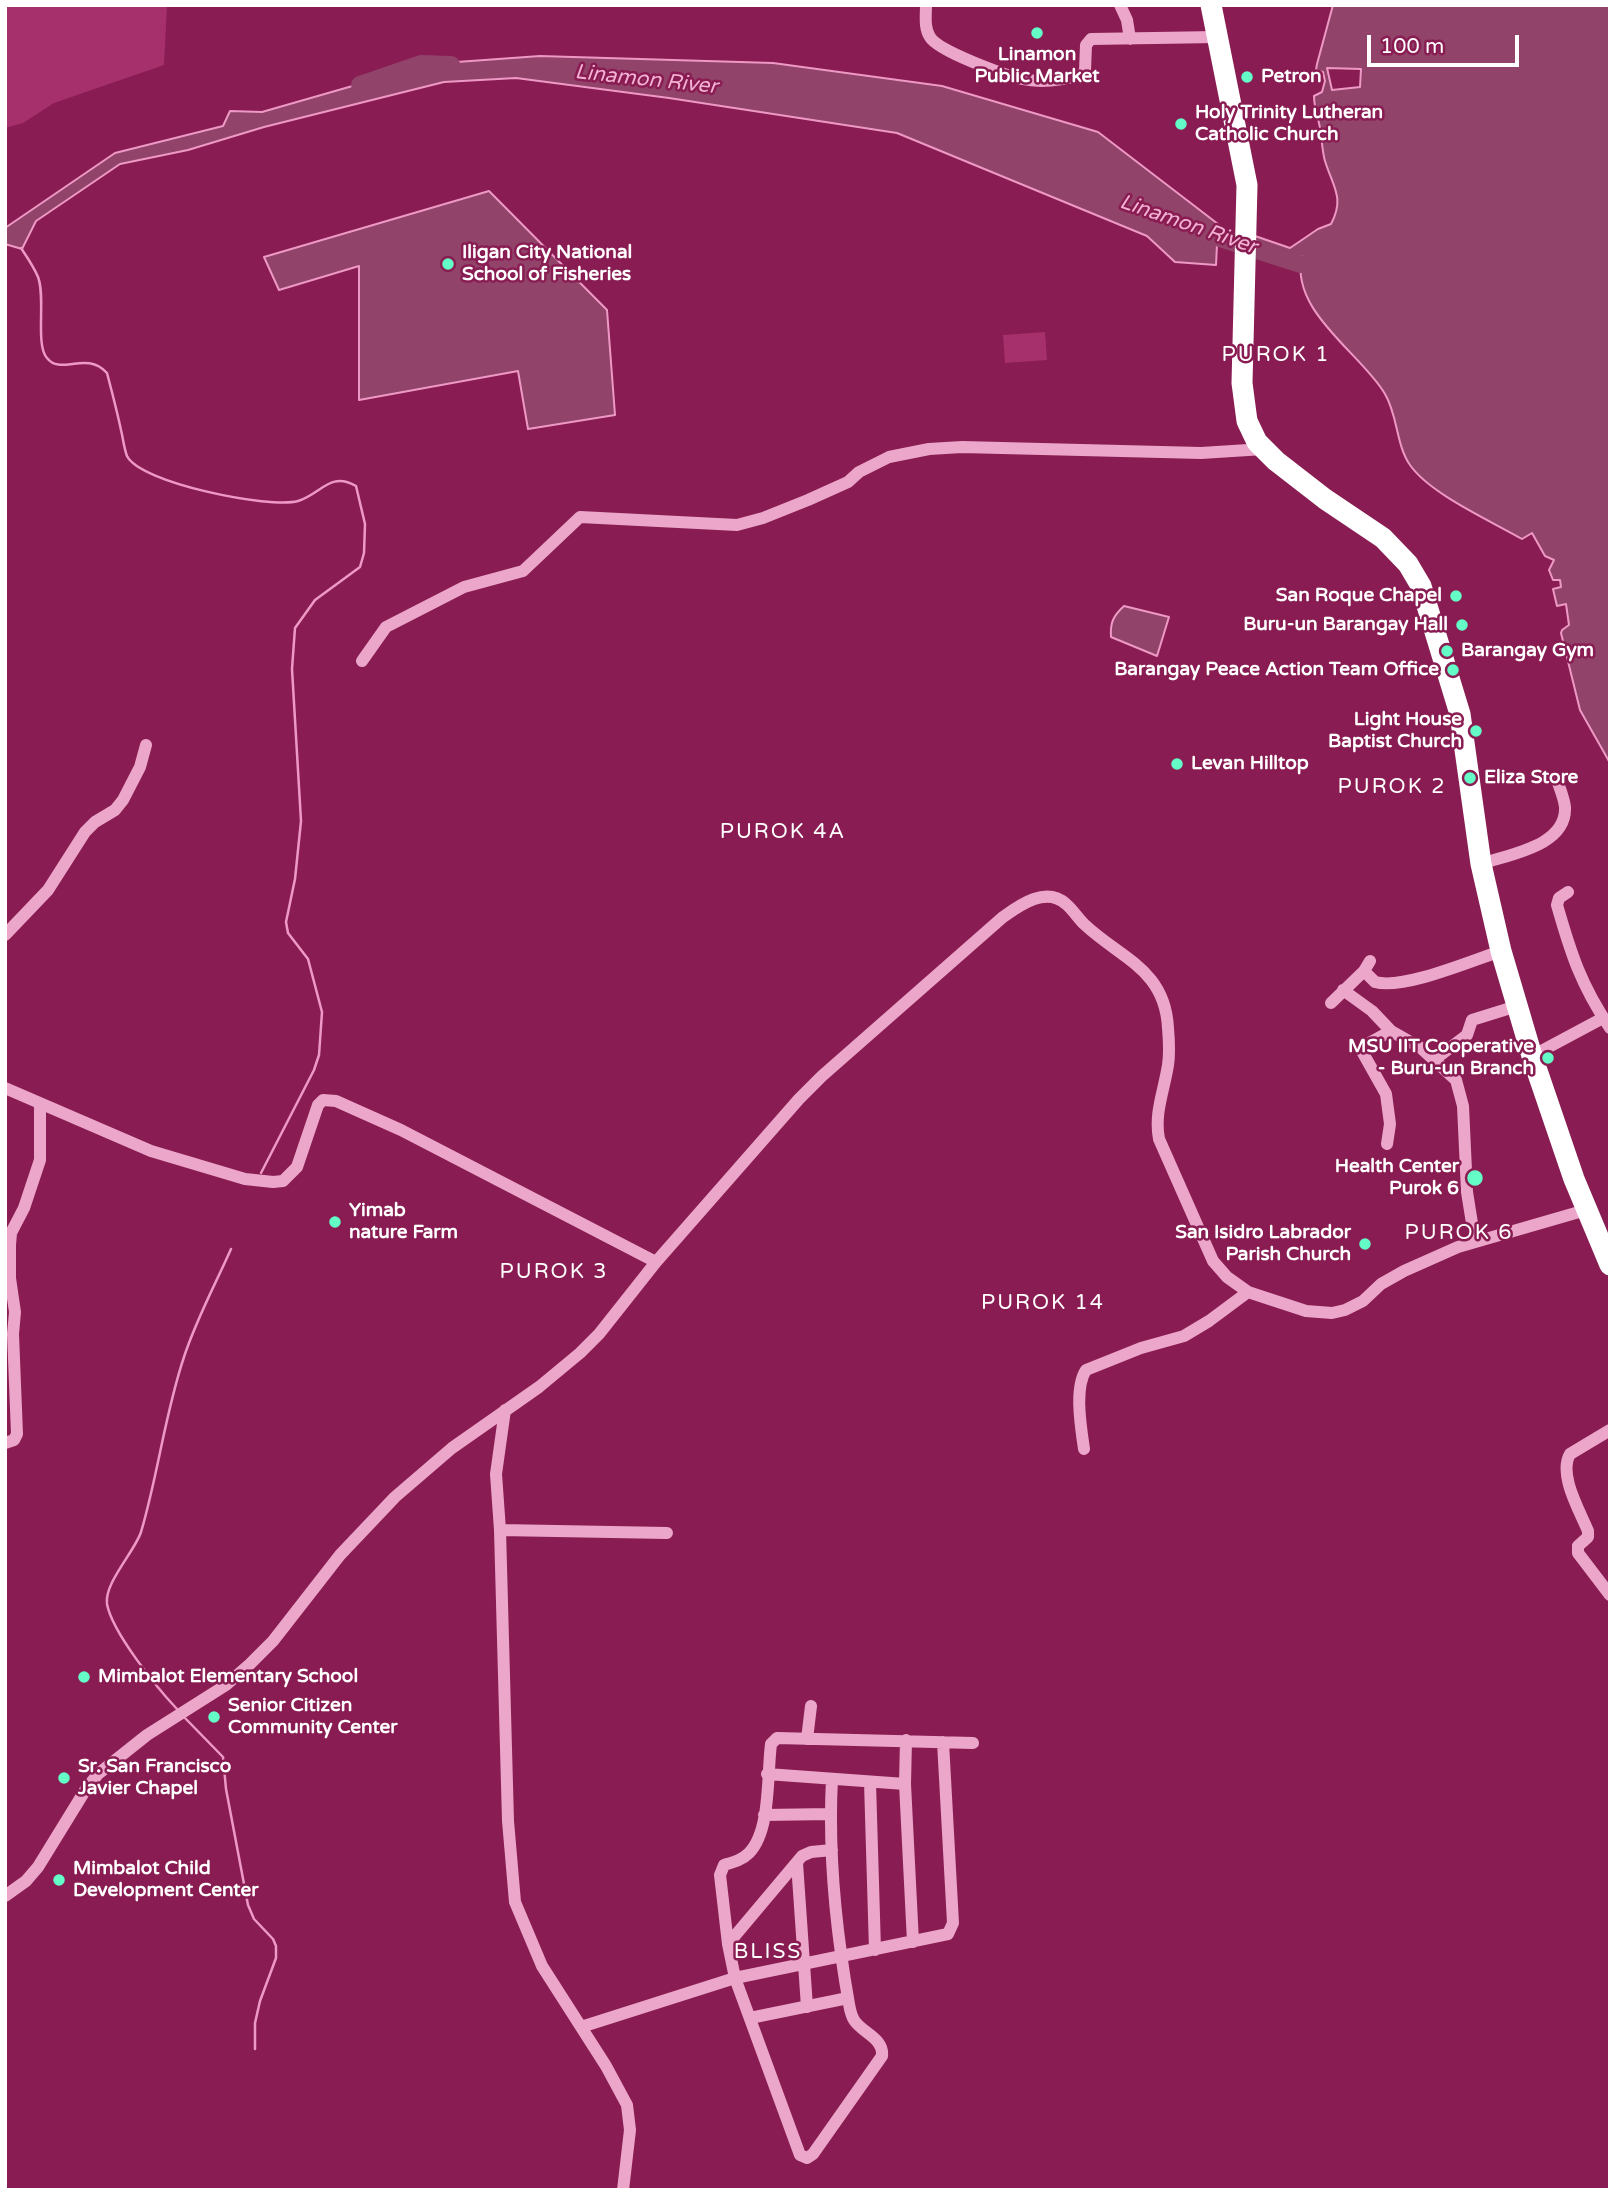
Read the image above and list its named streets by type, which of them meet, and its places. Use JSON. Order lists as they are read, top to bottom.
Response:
{
  "districts": [
    "PUROK 1",
    "PUROK 2",
    "PUROK 4A",
    "PUROK 6",
    "PUROK 3",
    "PUROK 14",
    "BLISS"
  ],
  "water": ["Linamon River"],
  "places": [
    "Linamon Public Market",
    "Petron",
    "Holy Trinity Lutheran Catholic Church",
    "Iligan City National School of Fisheries",
    "San Roque Chapel",
    "Buru-un Barangay Hall",
    "Barangay Gym",
    "Barangay Peace Action Team Office",
    "Light House Baptist Church",
    "Levan Hilltop",
    "Eliza Store",
    "MSU IIT Cooperative - Buru-un Branch",
    "Health Center Purok 6",
    "Yimab nature Farm",
    "San Isidro Labrador Parish Church",
    "Mimbalot Elementary School",
    "Senior Citizen Community Center",
    "Sr. San Francisco Javier Chapel",
    "Mimbalot Child Development Center"
  ],
  "scale_bar": "100 m"
}
